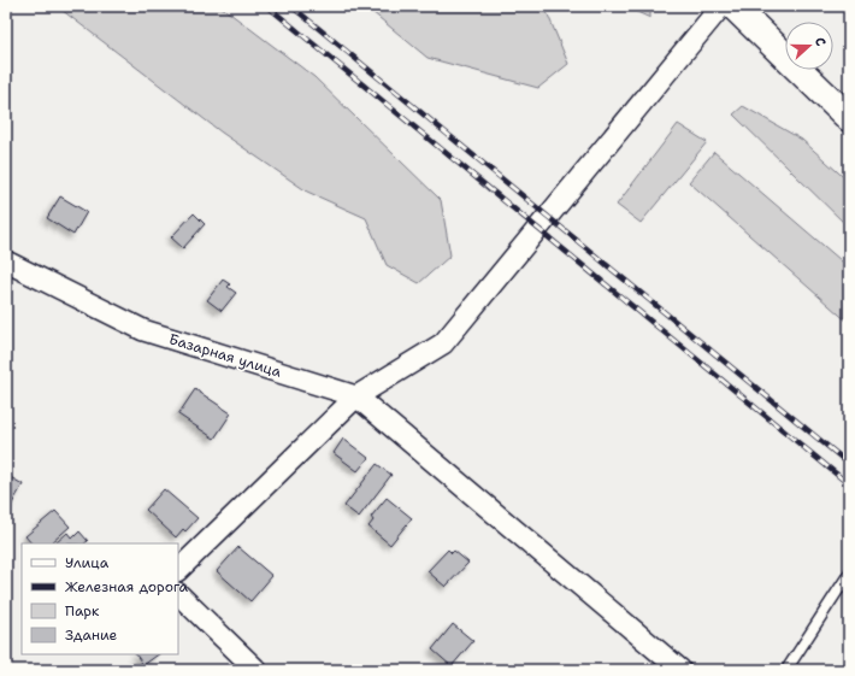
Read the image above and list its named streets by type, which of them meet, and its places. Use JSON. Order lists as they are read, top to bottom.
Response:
{
  "streets": {
    "street": ["Базарная улица"]
  },
  "legend": [
    "Улица",
    "Железная дорога",
    "Парк",
    "Здание"
  ],
  "north": "right"
}
